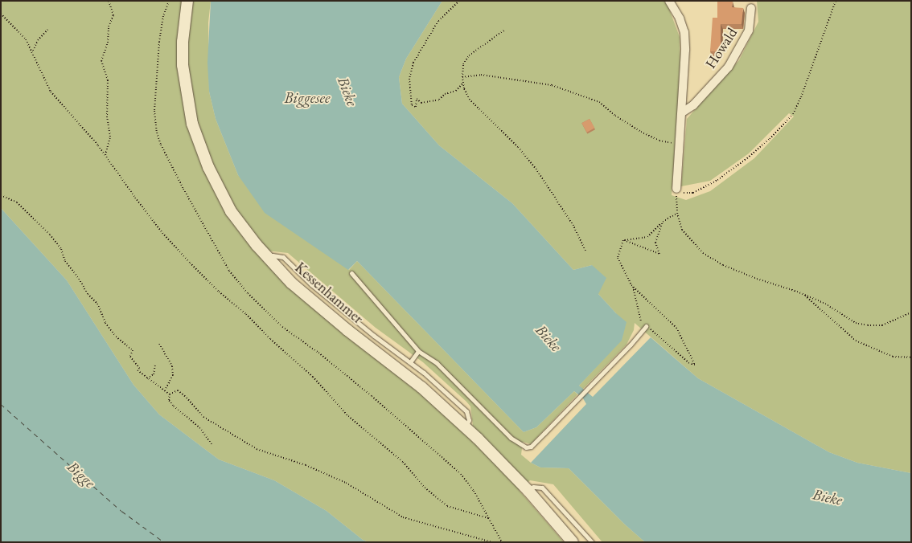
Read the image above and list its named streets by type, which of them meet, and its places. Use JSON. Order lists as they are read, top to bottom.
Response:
{
  "streets": {
    "main road": ["Kessenhammer"],
    "street": ["Howald"]
  },
  "water": ["Bieke", "Biggesee", "Bigge"]
}
